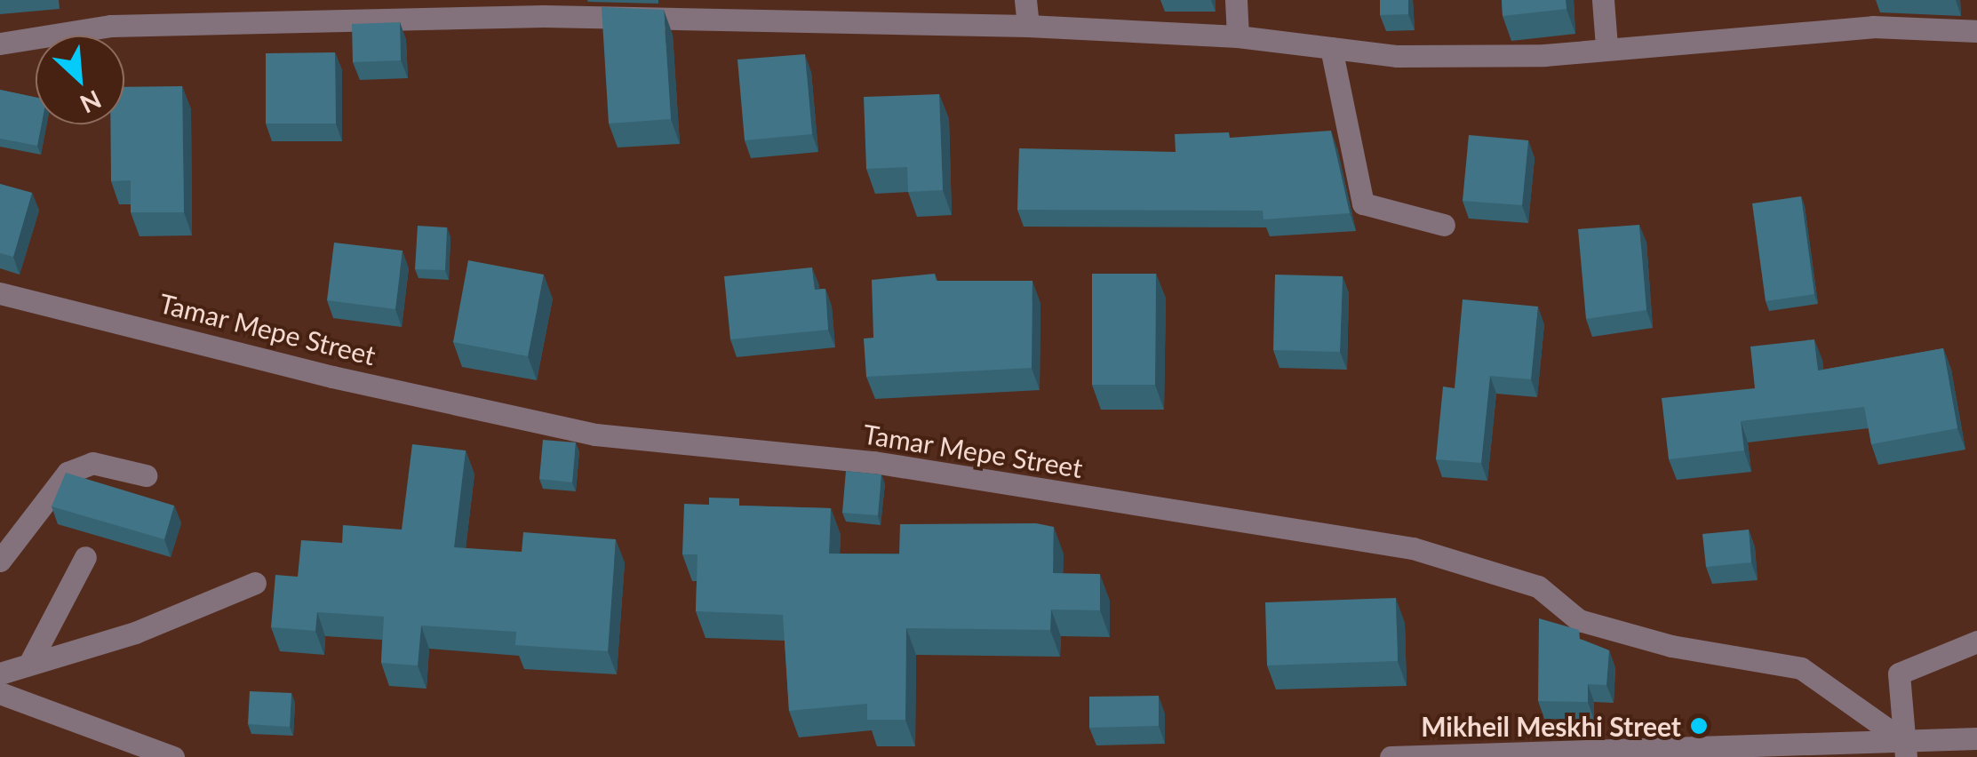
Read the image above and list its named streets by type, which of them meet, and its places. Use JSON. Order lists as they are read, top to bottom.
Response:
{
  "streets": {
    "street": ["Tamar Mepe Street"]
  },
  "places": ["Mikheil Meskhi Street"],
  "north": "bottom right"
}
